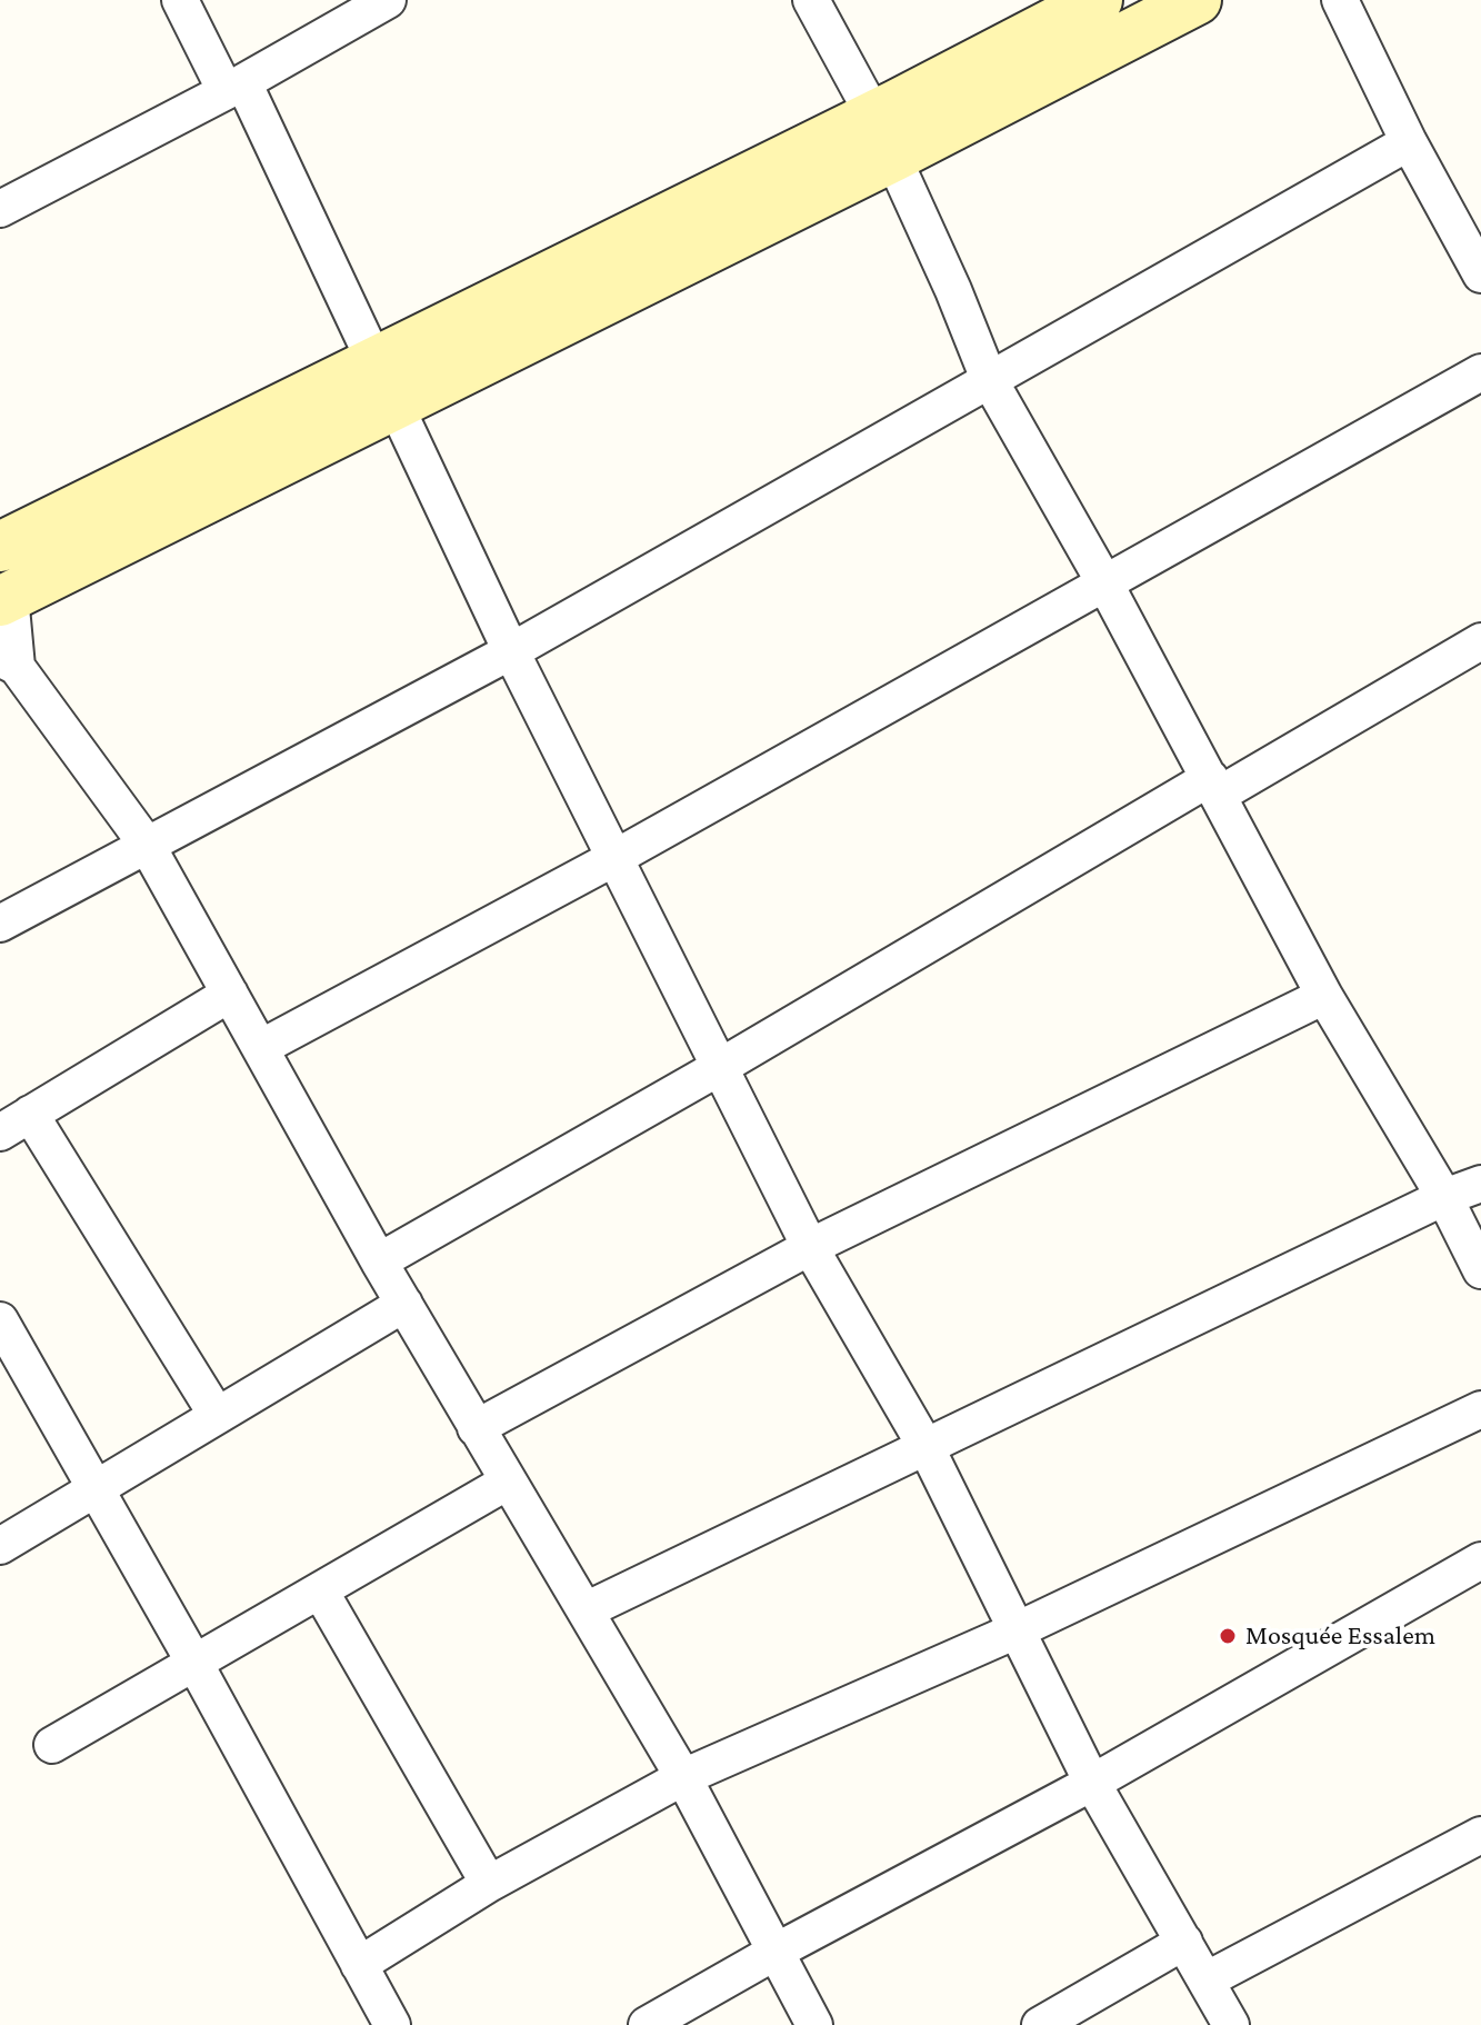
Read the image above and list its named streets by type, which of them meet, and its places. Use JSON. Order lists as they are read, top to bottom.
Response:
{
  "places": ["Mosquée Essalem"]
}
